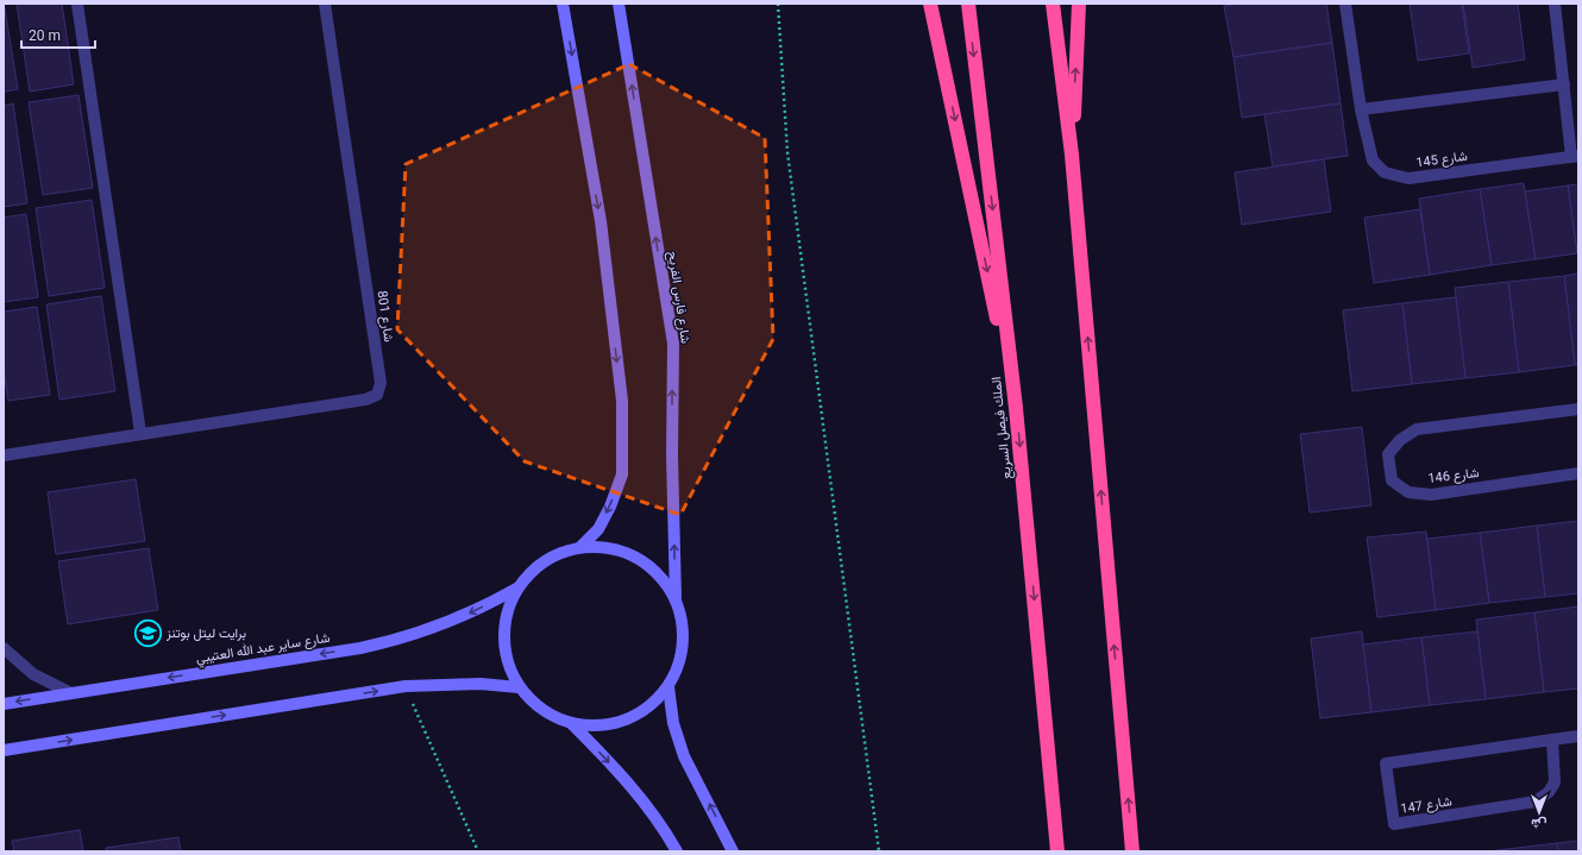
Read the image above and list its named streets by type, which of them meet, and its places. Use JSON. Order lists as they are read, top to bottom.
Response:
{
  "streets": {
    "highway": ["الملك فيصل السريع"],
    "street": [
      "شارع 145",
      "شارع فارس الفريح",
      "شارع 801",
      "شارع 146",
      "شارع ساير عبد الله العتيبي",
      "شارع 147"
    ]
  },
  "places": {
    "school or university": ["برايت ليتل بوتنز"]
  },
  "scale_bar": "20 m",
  "north": "bottom"
}
